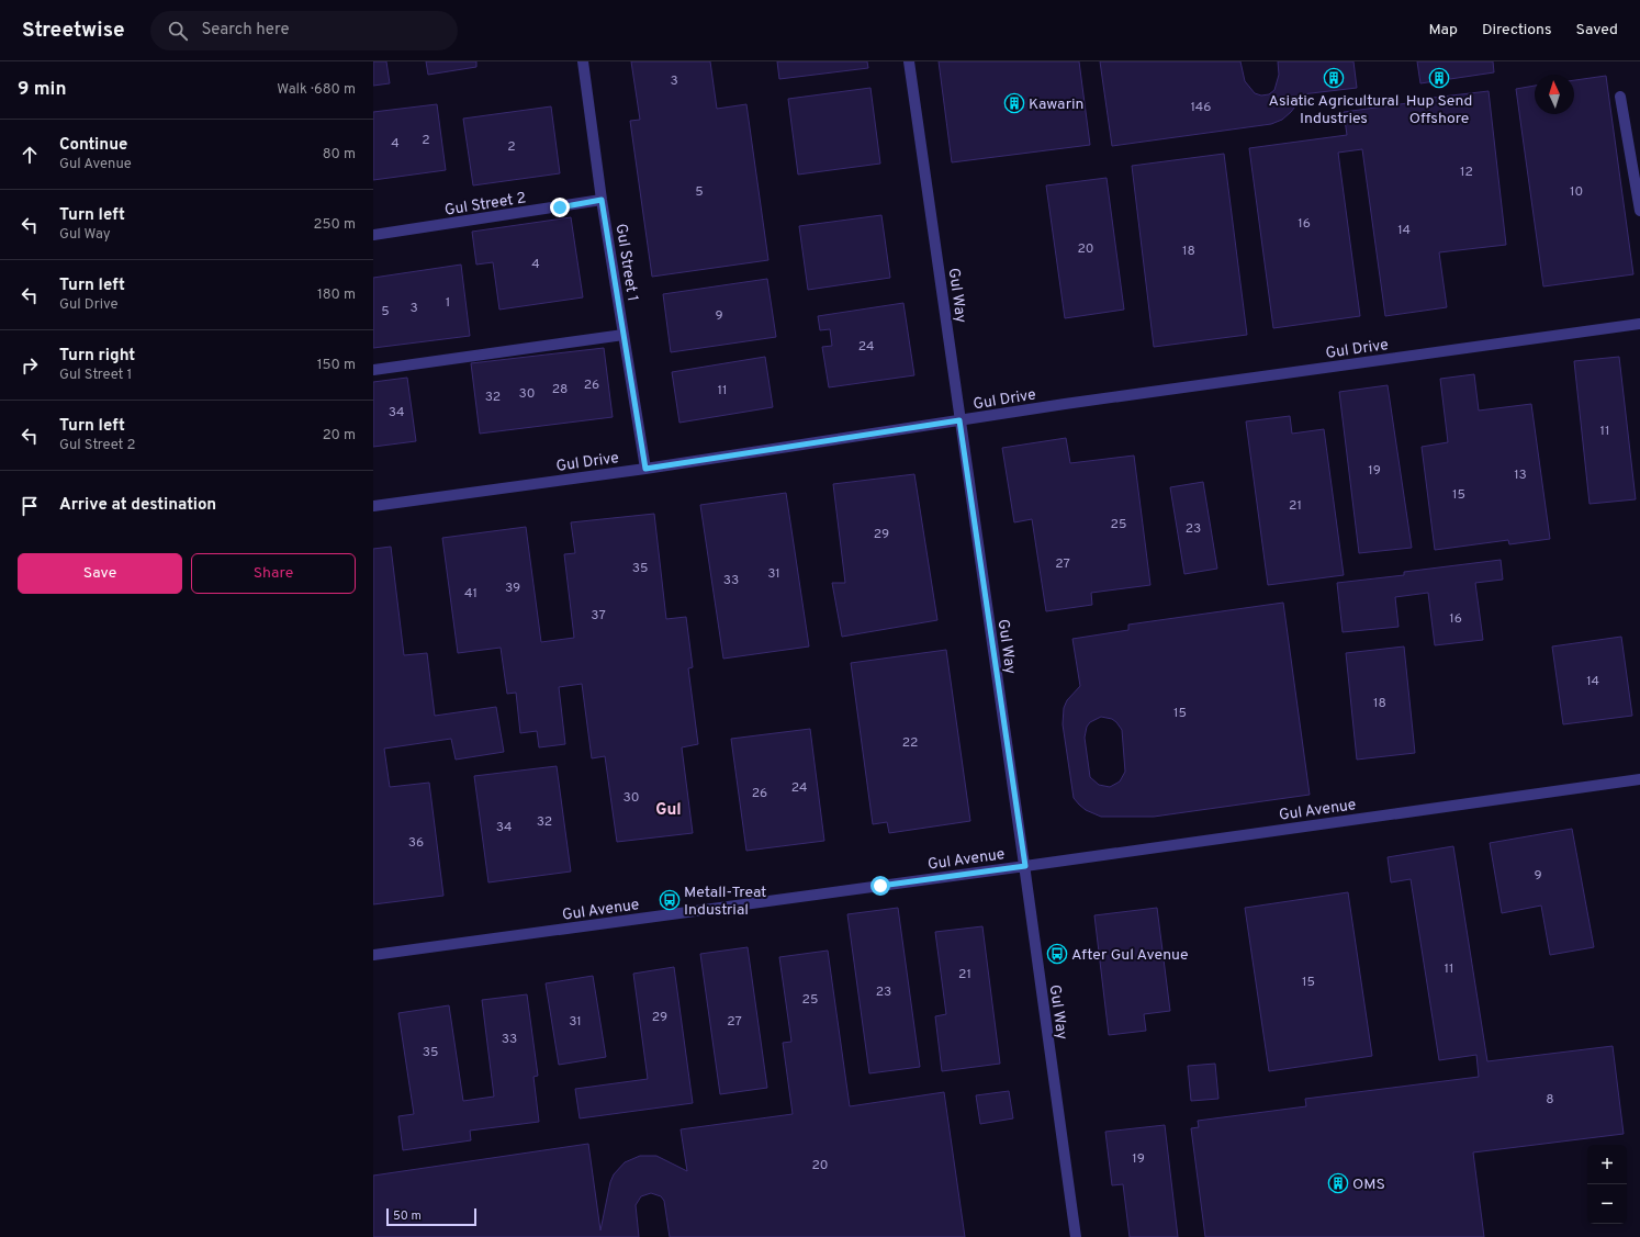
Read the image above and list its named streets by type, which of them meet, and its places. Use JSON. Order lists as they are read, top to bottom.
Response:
{
  "streets": {
    "street": [
      "Gul Street 2",
      "Gul Street 1",
      "Gul Way",
      "Gul Drive",
      "Gul Avenue"
    ]
  },
  "crossings": [
    ["Gul Street 2", "Gul Street 1"],
    ["Gul Street 1", "Gul Drive"],
    ["Gul Way", "Gul Drive"],
    ["Gul Way", "Gul Avenue"]
  ],
  "districts": ["Gul"],
  "places": {
    "building": [
      "Asiatic Agricultural Industries",
      "Hup Send Offshore",
      "Kawarin",
      "OMS"
    ],
    "bus stop": ["Metall-Treat Industrial", "After Gul Avenue"]
  },
  "house_numbers": [
    "3",
    "146",
    "2",
    "4",
    "2",
    "12",
    "5",
    "10",
    "16",
    "14",
    "20",
    "18",
    "4",
    "1",
    "3",
    "5",
    "9",
    "24",
    "26",
    "28",
    "11",
    "30",
    "32",
    "34",
    "11",
    "19",
    "13",
    "15",
    "21",
    "25",
    "23",
    "29",
    "27",
    "35",
    "31",
    "33",
    "39",
    "41",
    "37",
    "16",
    "14",
    "18",
    "15",
    "22",
    "24",
    "26",
    "30",
    "32",
    "34",
    "36",
    "9",
    "11",
    "21",
    "15",
    "23",
    "25",
    "29",
    "31",
    "27",
    "33",
    "35",
    "8",
    "19",
    "20"
  ],
  "scale_bar": "50 m",
  "north": "top",
  "page": {
    "header": "Streetwise",
    "search": "Search here",
    "nav": ["Map", "Directions", "Saved"],
    "heading": ["9 min", "Walk · 680 m"],
    "list": [
      ["Continue", "Gul Avenue", "80 m"],
      ["Turn left", "Gul Way", "250 m"],
      ["Turn left", "Gul Drive", "180 m"],
      ["Turn right", "Gul Street 1", "150 m"],
      ["Turn left", "Gul Street 2", "20 m"],
      "Arrive at destination"
    ],
    "buttons": ["Save", "Share"],
    "map_buttons": ["+", "−"],
    "scale": "50 m"
  }
}
